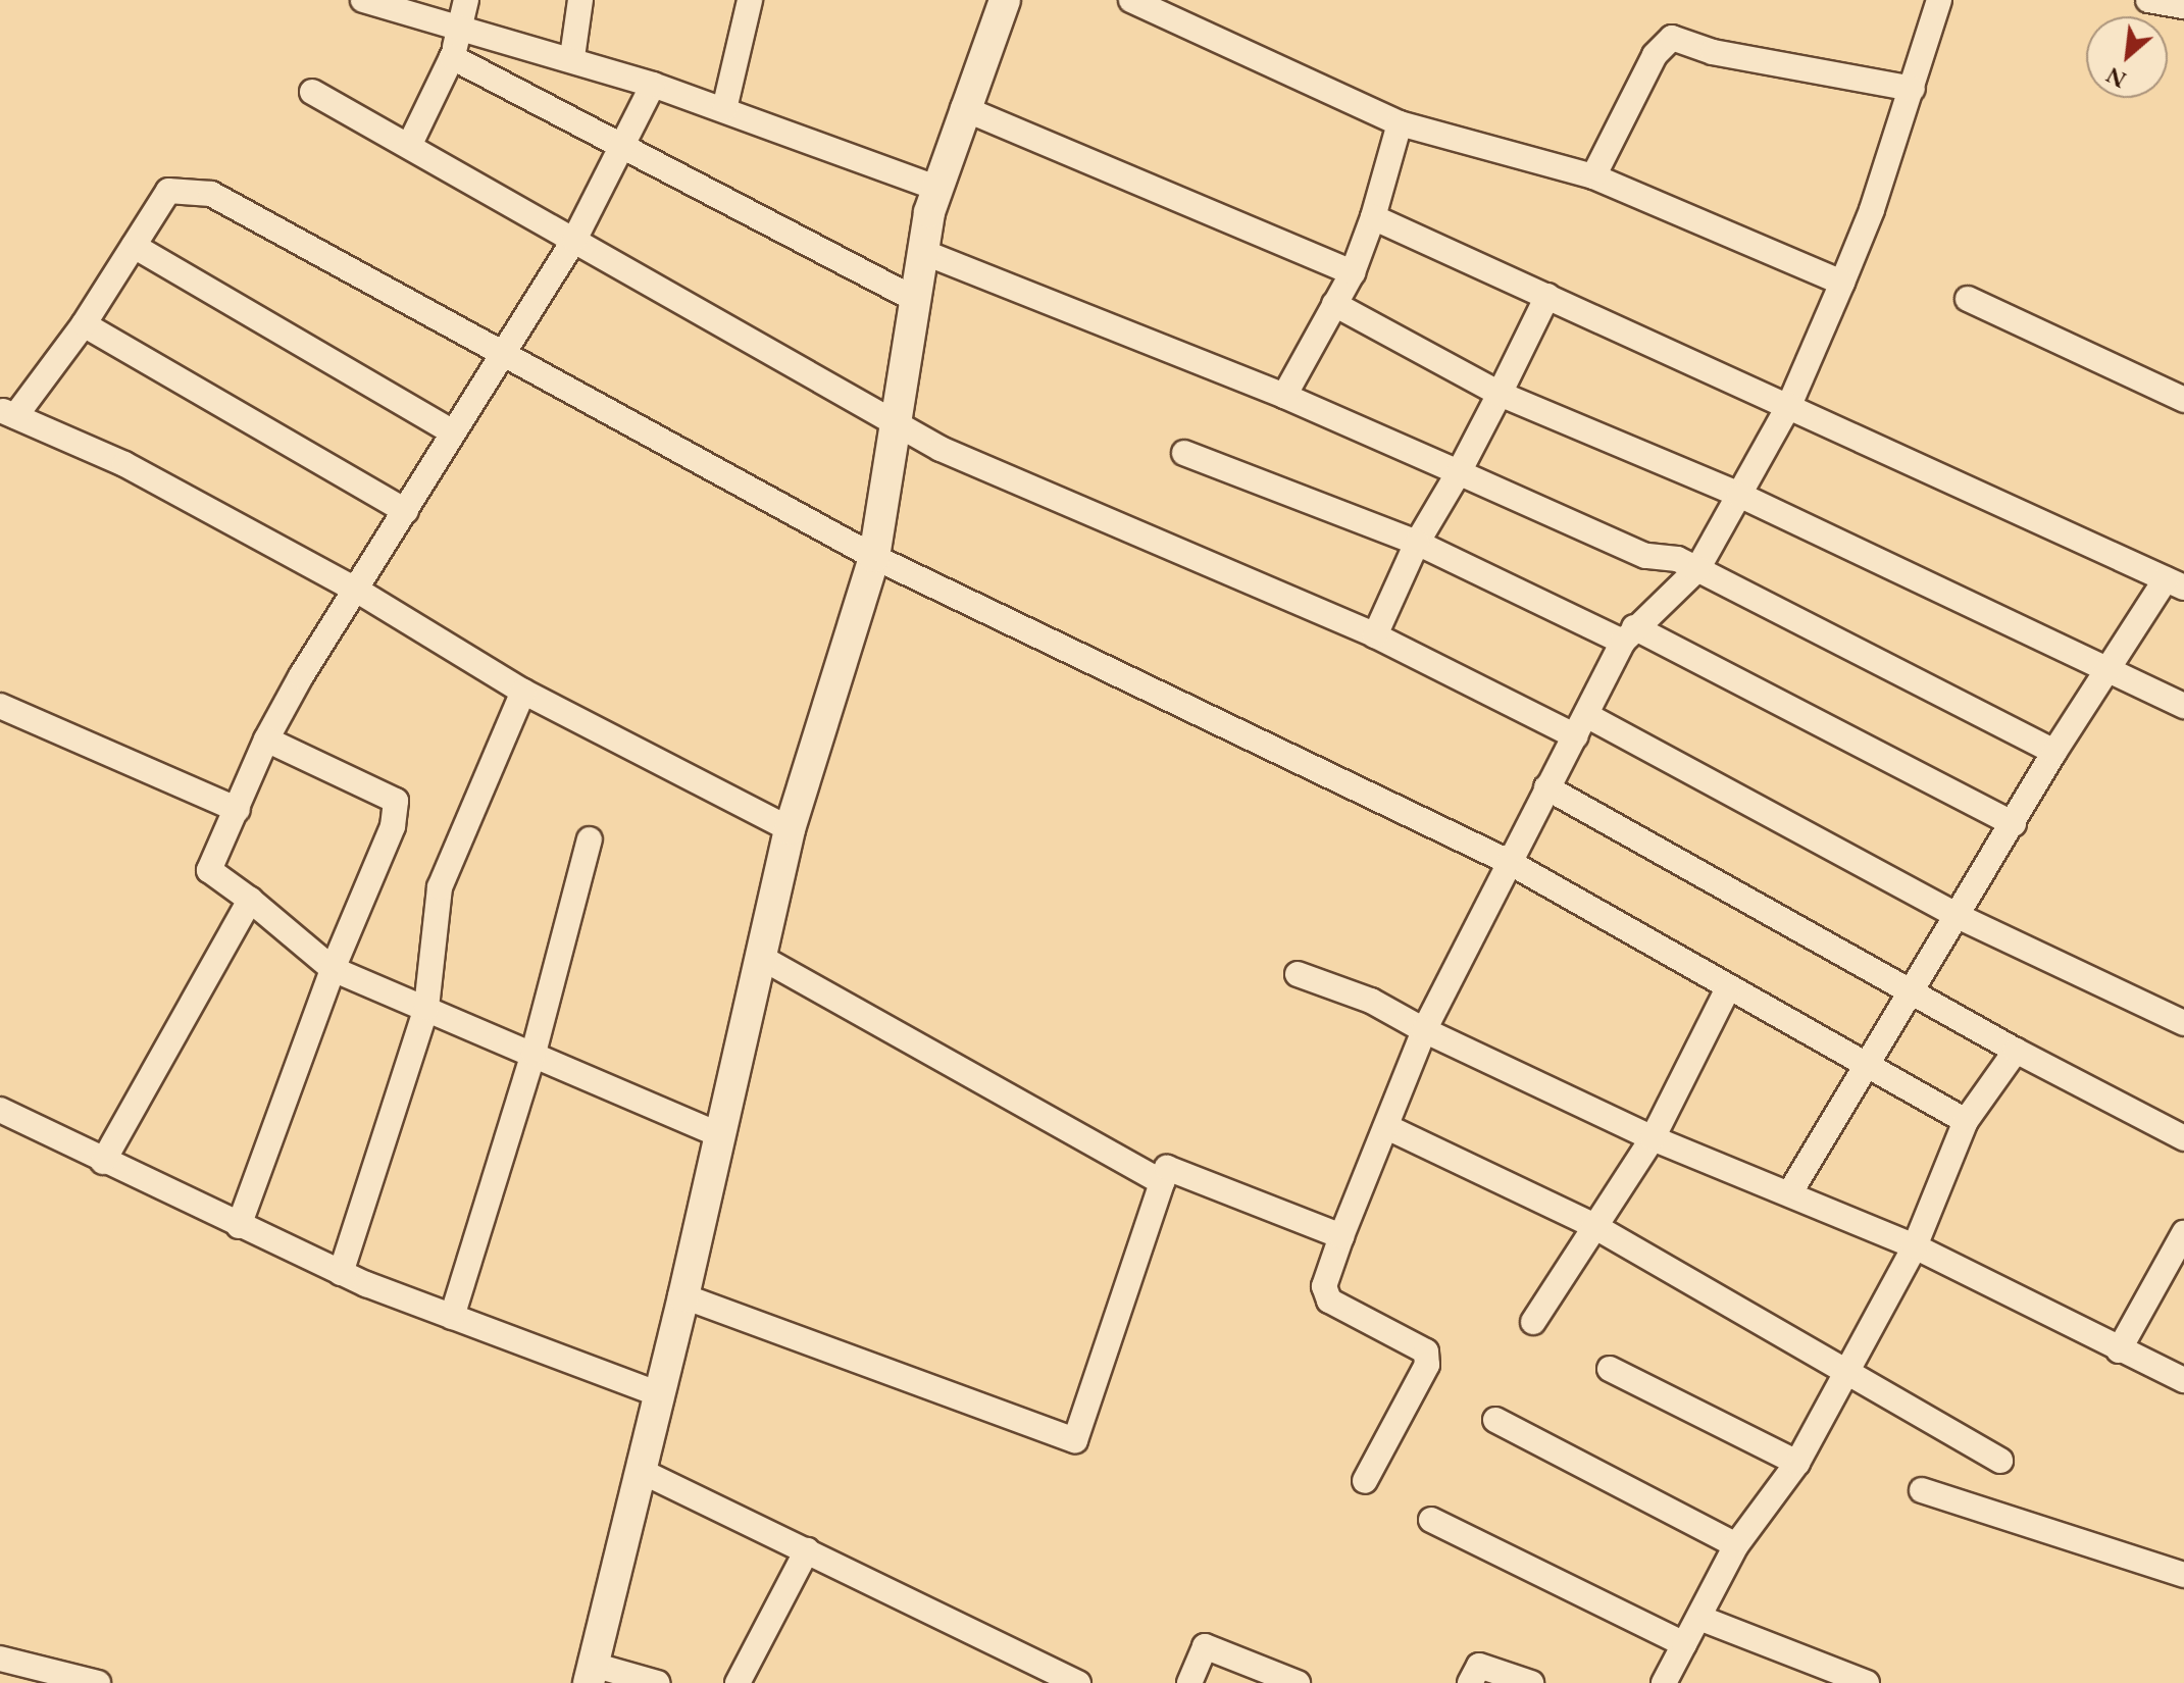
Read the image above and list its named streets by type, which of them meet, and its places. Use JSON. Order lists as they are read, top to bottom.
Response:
{
  "north": "bottom left"
}
